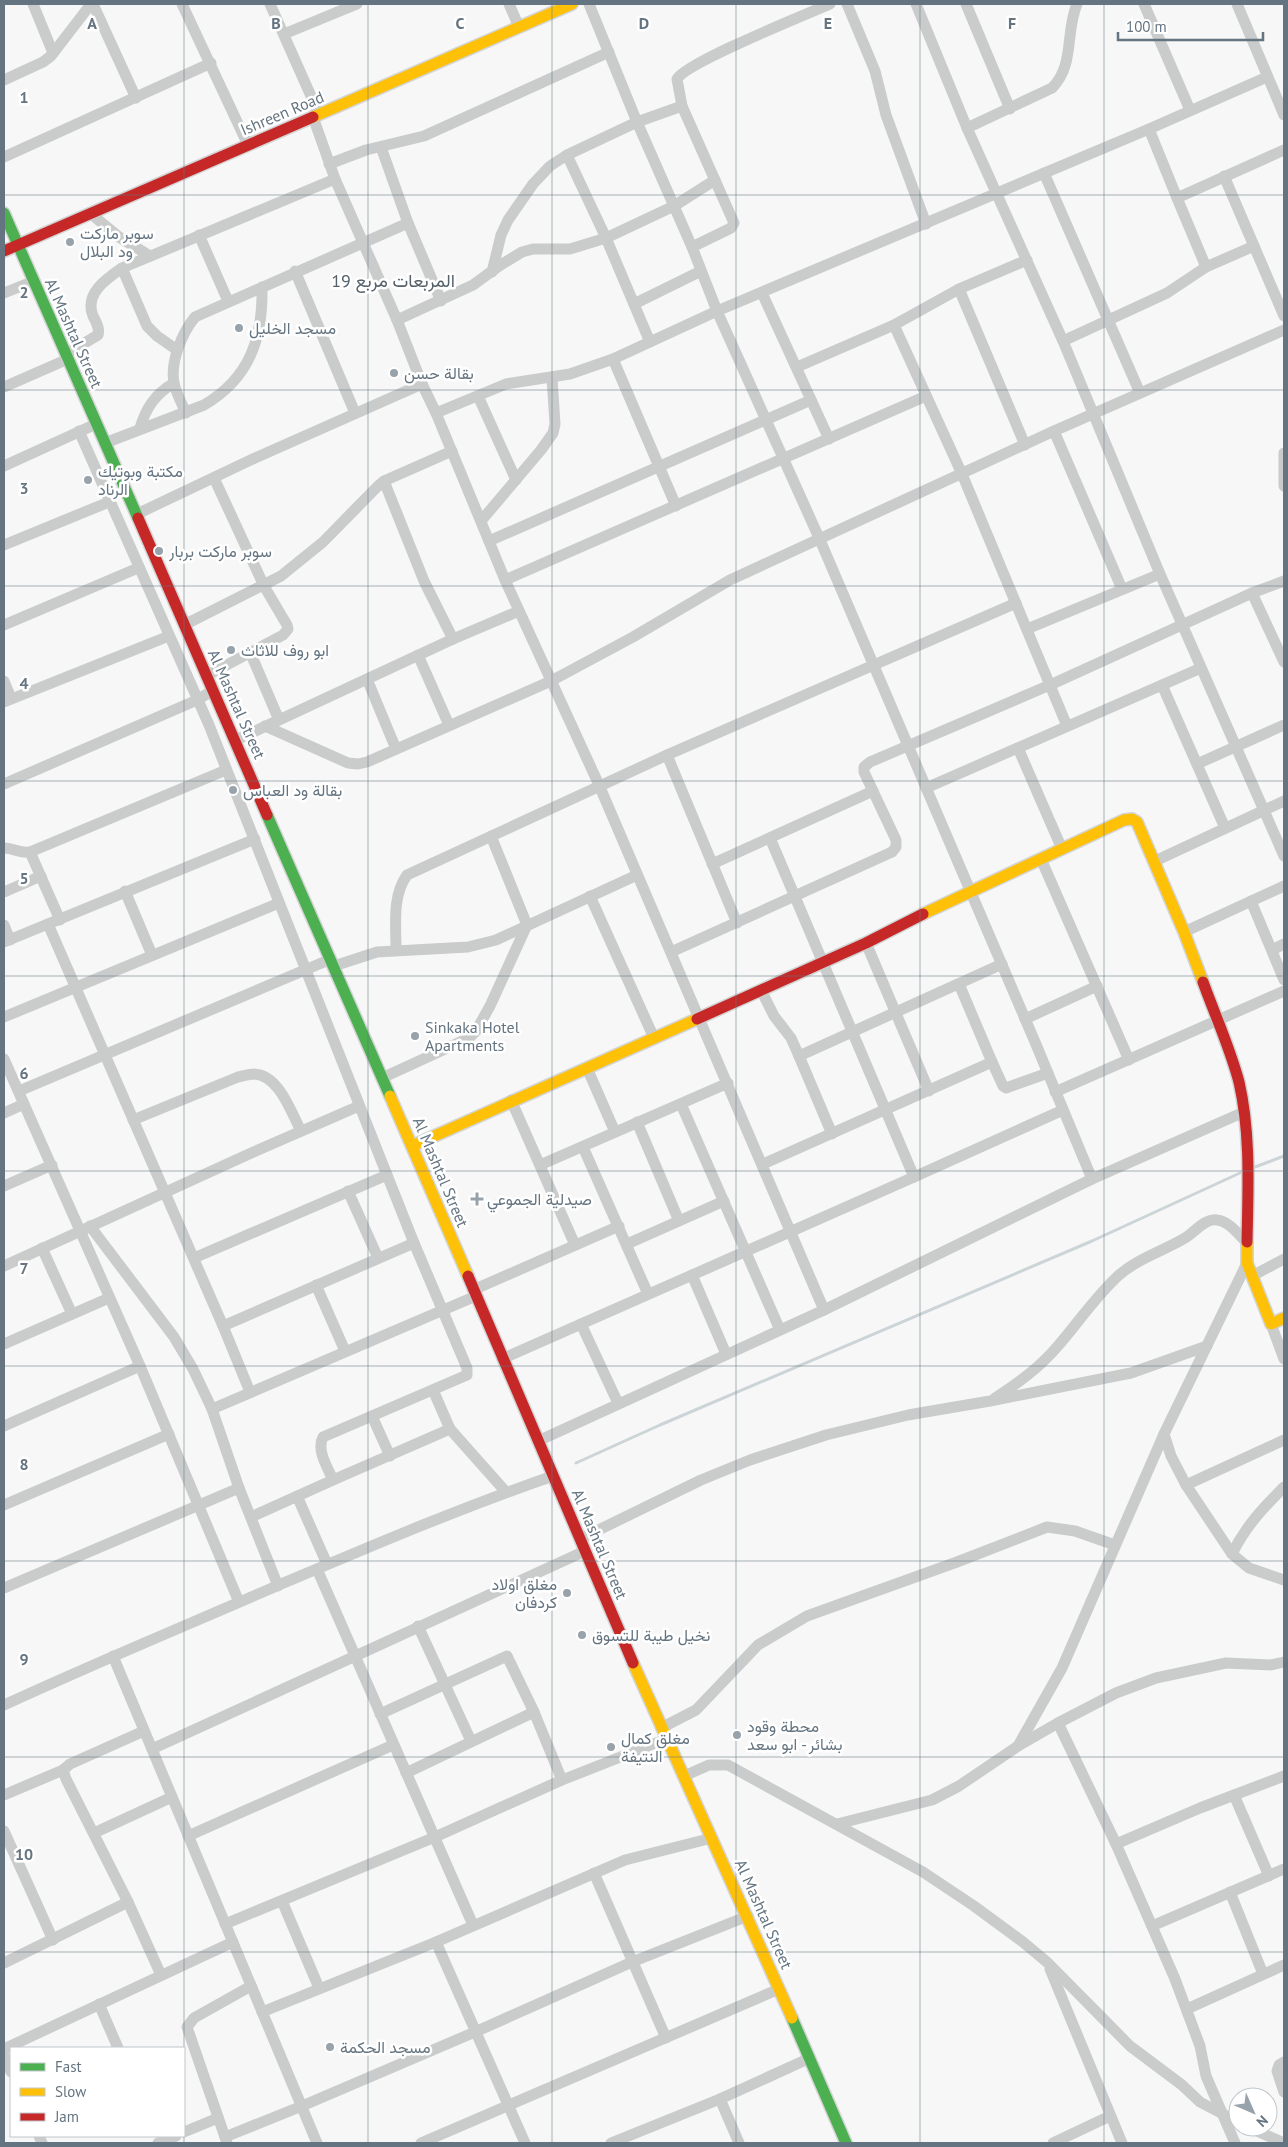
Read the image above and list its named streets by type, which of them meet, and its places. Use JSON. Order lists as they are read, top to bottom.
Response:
{
  "streets": {
    "street": ["Ishreen Road", "Al Mashtal Street"]
  },
  "crossings": [
    ["Ishreen Road", "Al Mashtal Street"]
  ],
  "districts": ["المربعات مربع 19"],
  "places": {
    "other": [
      "سوبر ماركت ود البلال",
      "مسجد الخليل",
      "بقالة حسن",
      "مكتبة وبوتيك الرناد",
      "سوبر ماركت بربار",
      "ابو روف للاثاث",
      "بقالة ود العباس",
      "Sinkaka Hotel Apartments",
      "مغلق اولاد كردفان",
      "نخيل طيبة للتسوق",
      "محطة وقود بشائر - ابو سعد",
      "مغلق كمال النتيفة",
      "مسجد الحكمة"
    ],
    "health": ["صيدلية الجموعي"]
  },
  "legend": ["Fast", "Slow", "Jam"],
  "scale_bar": "100 m",
  "north": "bottom right",
  "grid": {
    "columns": [
      "A",
      "B",
      "C",
      "D",
      "E",
      "F"
    ],
    "rows": [
      "1",
      "2",
      "3",
      "4",
      "5",
      "6",
      "7",
      "8",
      "9",
      "10"
    ]
  }
}
